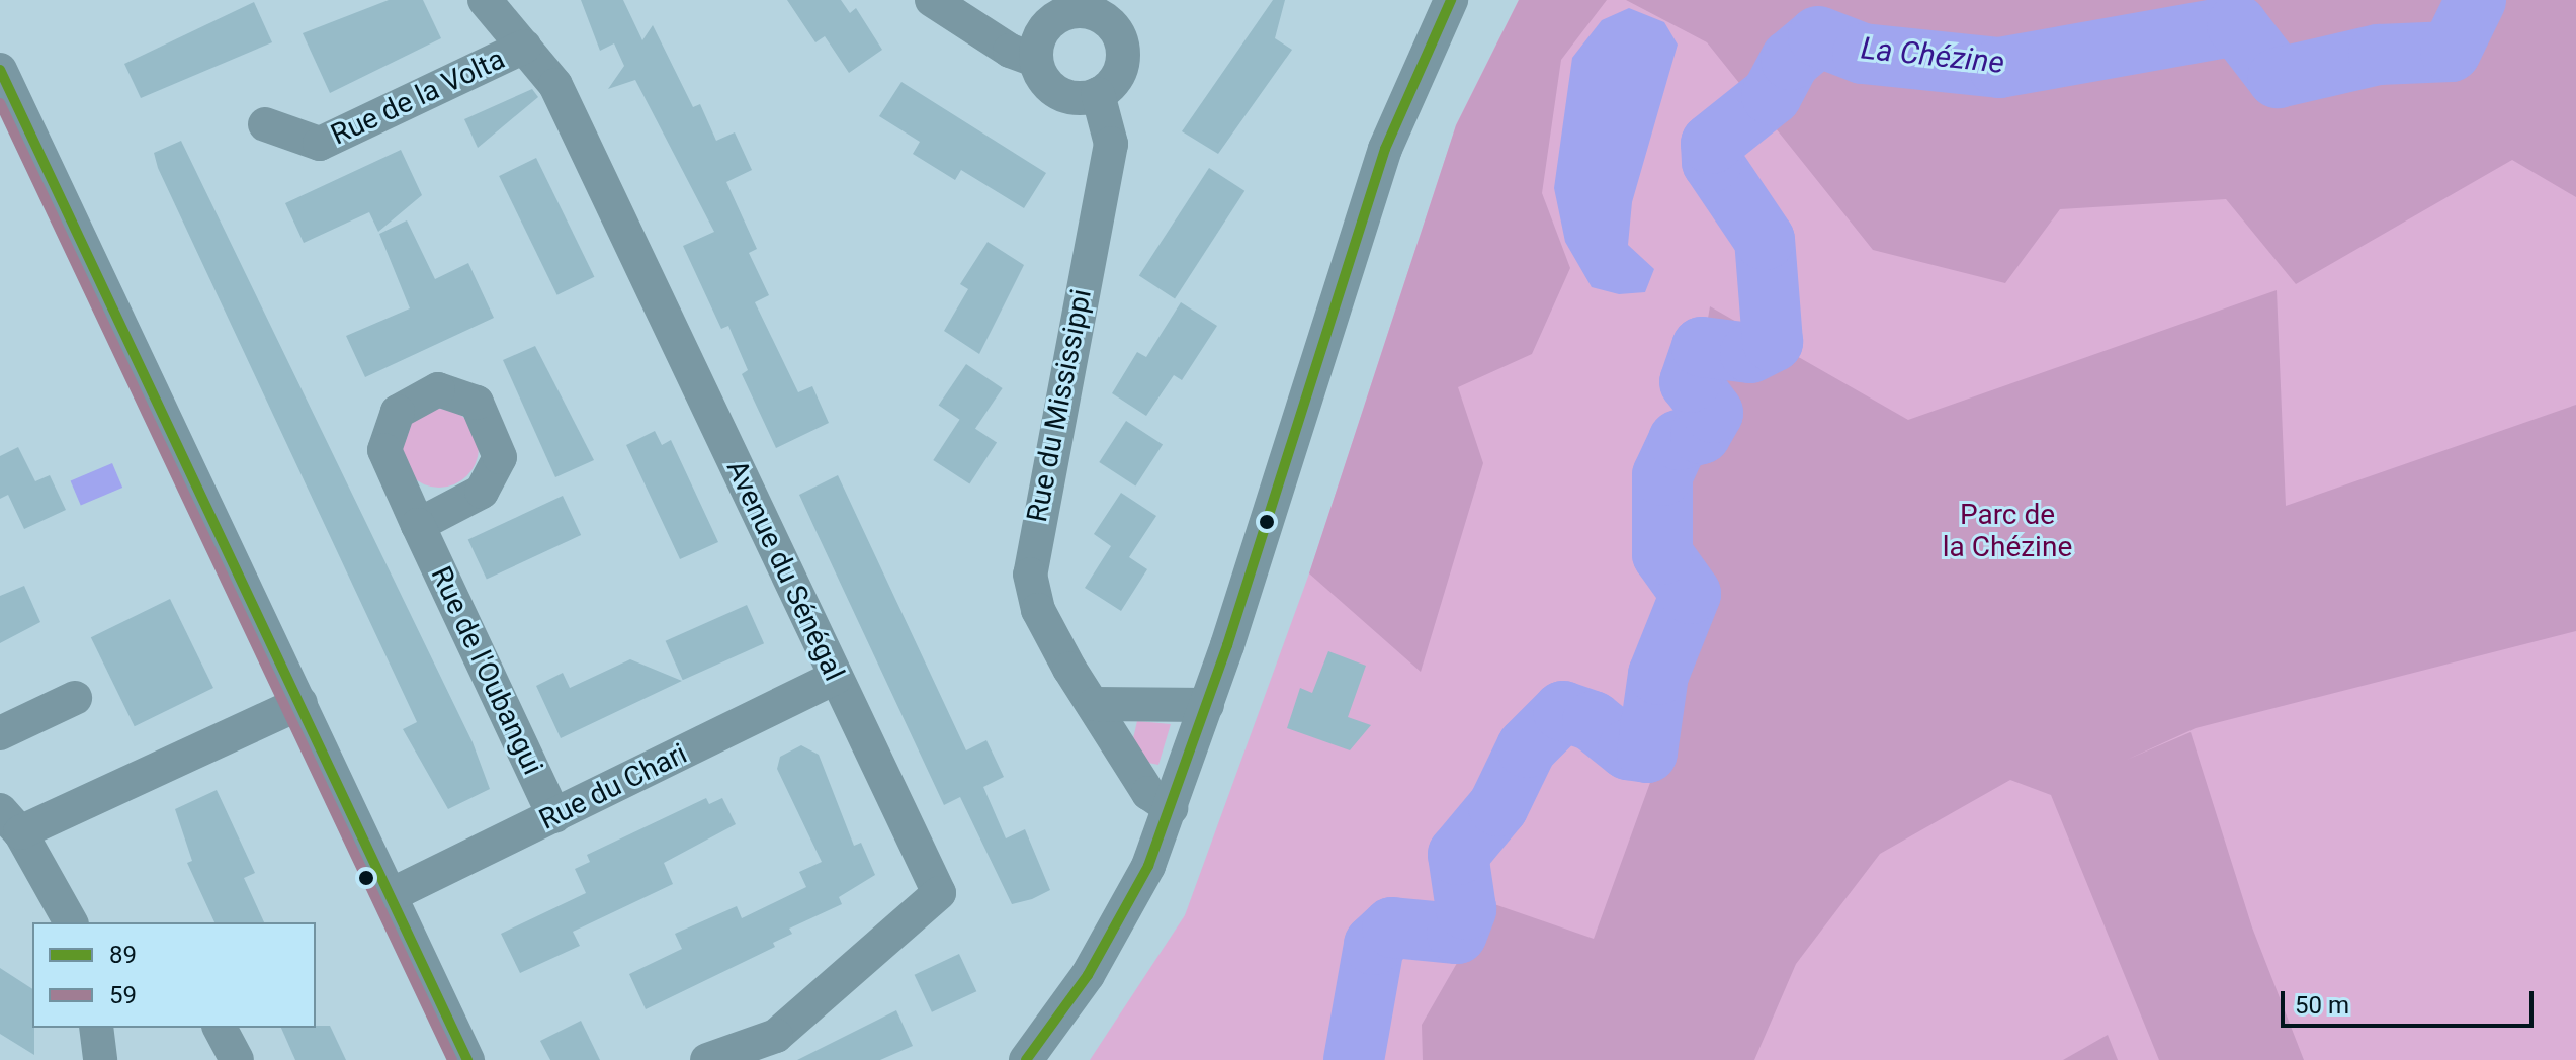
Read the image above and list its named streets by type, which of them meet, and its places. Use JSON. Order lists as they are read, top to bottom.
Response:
{
  "streets": {
    "street": [
      "Rue de la Volta",
      "Rue du Mississippi",
      "Avenue du Sénégal",
      "Rue de l'Oubangui",
      "Rue du Chari"
    ]
  },
  "crossings": [
    ["Rue de la Volta", "Avenue du Sénégal"],
    ["Avenue du Sénégal", "Rue du Chari"],
    ["Rue de l'Oubangui", "Rue du Chari"]
  ],
  "water": ["La Chézine"],
  "parks": ["Parc de la Chézine"],
  "lines": ["transit line 89", "transit line 59"],
  "legend": ["89", "59"],
  "scale_bar": "50 m"
}
